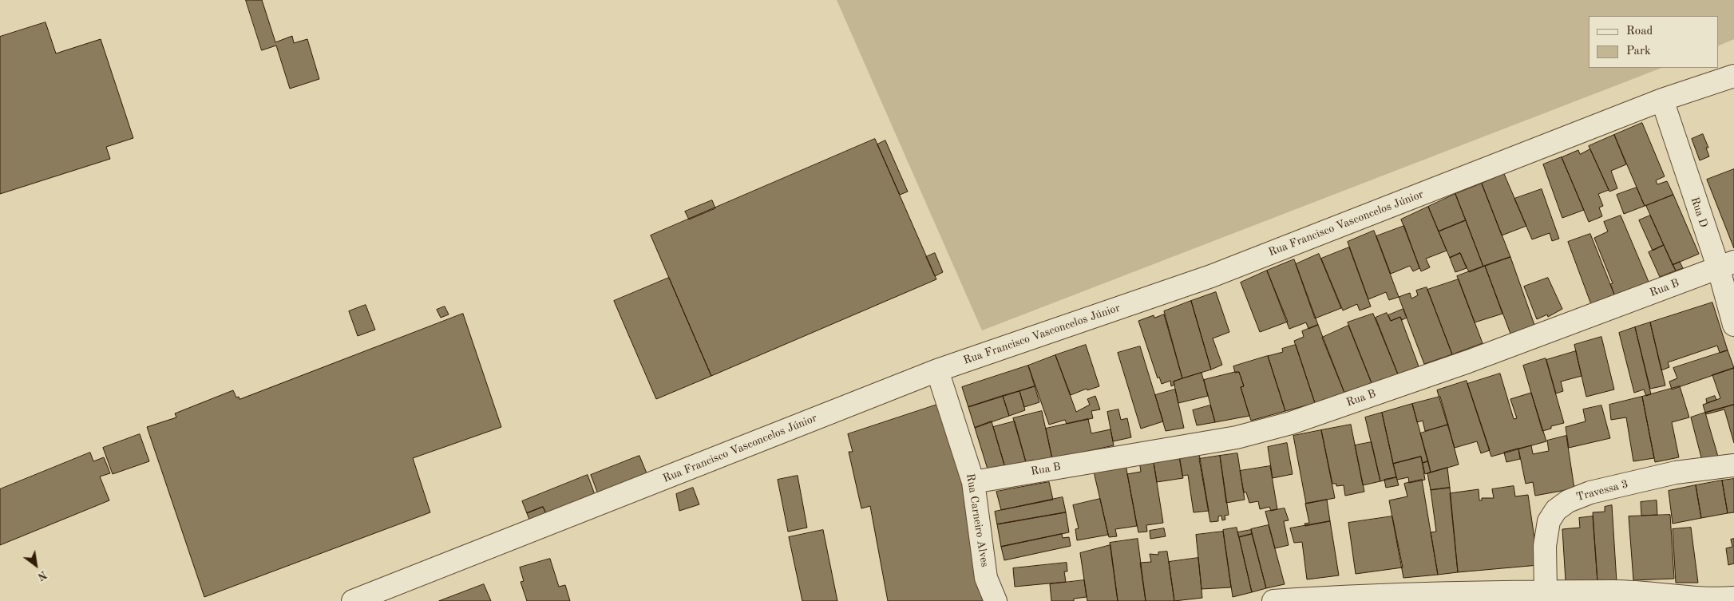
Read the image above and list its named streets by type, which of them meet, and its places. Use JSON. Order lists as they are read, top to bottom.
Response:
{
  "streets": {
    "street": [
      "Rua D",
      "Rua Francisco Vasconcelos Júnior",
      "Rua B",
      "Travessa 3",
      "Rua Carneiro Alves"
    ]
  },
  "crossings": [
    ["Rua D", "Rua Francisco Vasconcelos Júnior"],
    ["Rua D", "Rua B"],
    ["Rua Francisco Vasconcelos Júnior", "Rua Carneiro Alves"],
    ["Rua B", "Rua Carneiro Alves"]
  ],
  "legend": ["Road", "Park"],
  "north": "bottom right"
}
